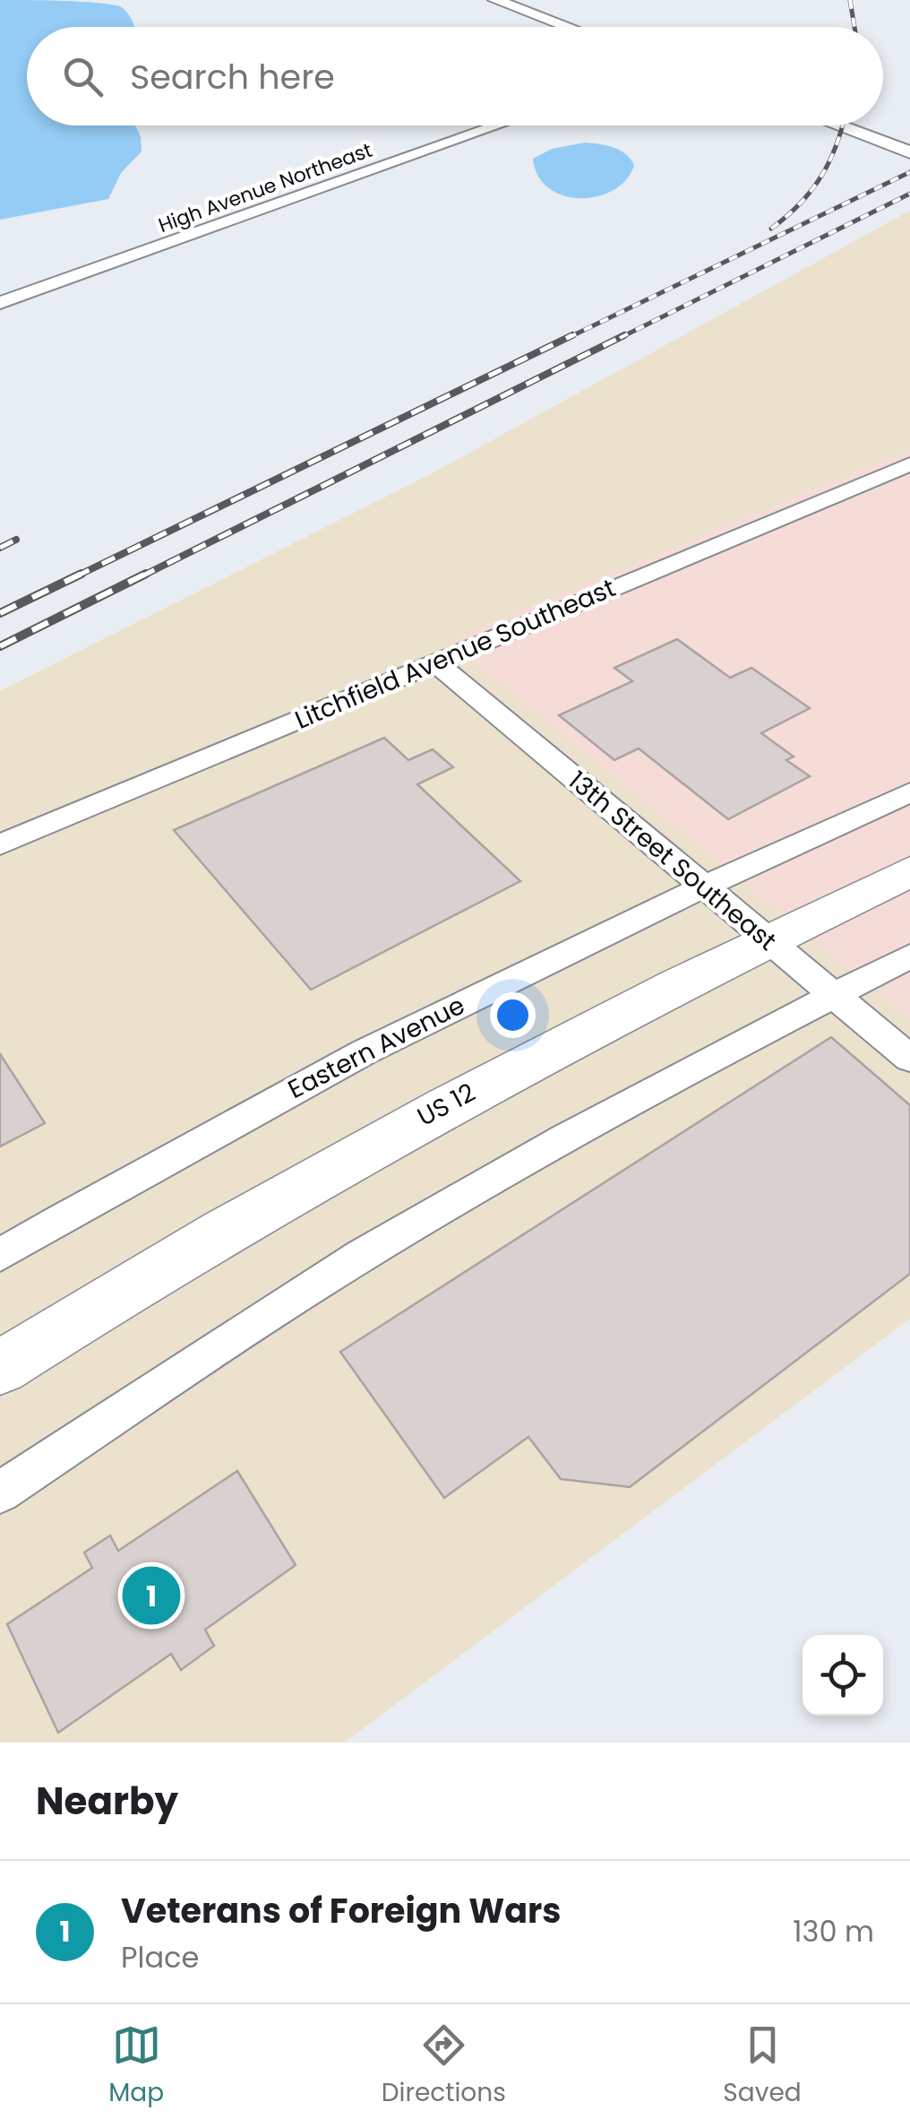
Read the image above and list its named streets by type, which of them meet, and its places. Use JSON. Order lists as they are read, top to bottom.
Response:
{
  "streets": {
    "highway": ["US 12"],
    "street": [
      "High Avenue Northeast",
      "Litchfield Avenue Southeast",
      "13th Street Southeast",
      "Eastern Avenue"
    ]
  },
  "crossings": [
    ["Litchfield Avenue Southeast", "13th Street Southeast"],
    ["13th Street Southeast", "Eastern Avenue"],
    ["13th Street Southeast", "US 12"]
  ],
  "page": {
    "search": "Search here",
    "pins": "1",
    "heading": "Nearby",
    "list": [
      {
        "mark": "1",
        "name": "Veterans of Foreign Wars",
        "note": "Place",
        "value": "130 m"
      }
    ],
    "nav": ["Map", "Directions", "Saved"]
  }
}
